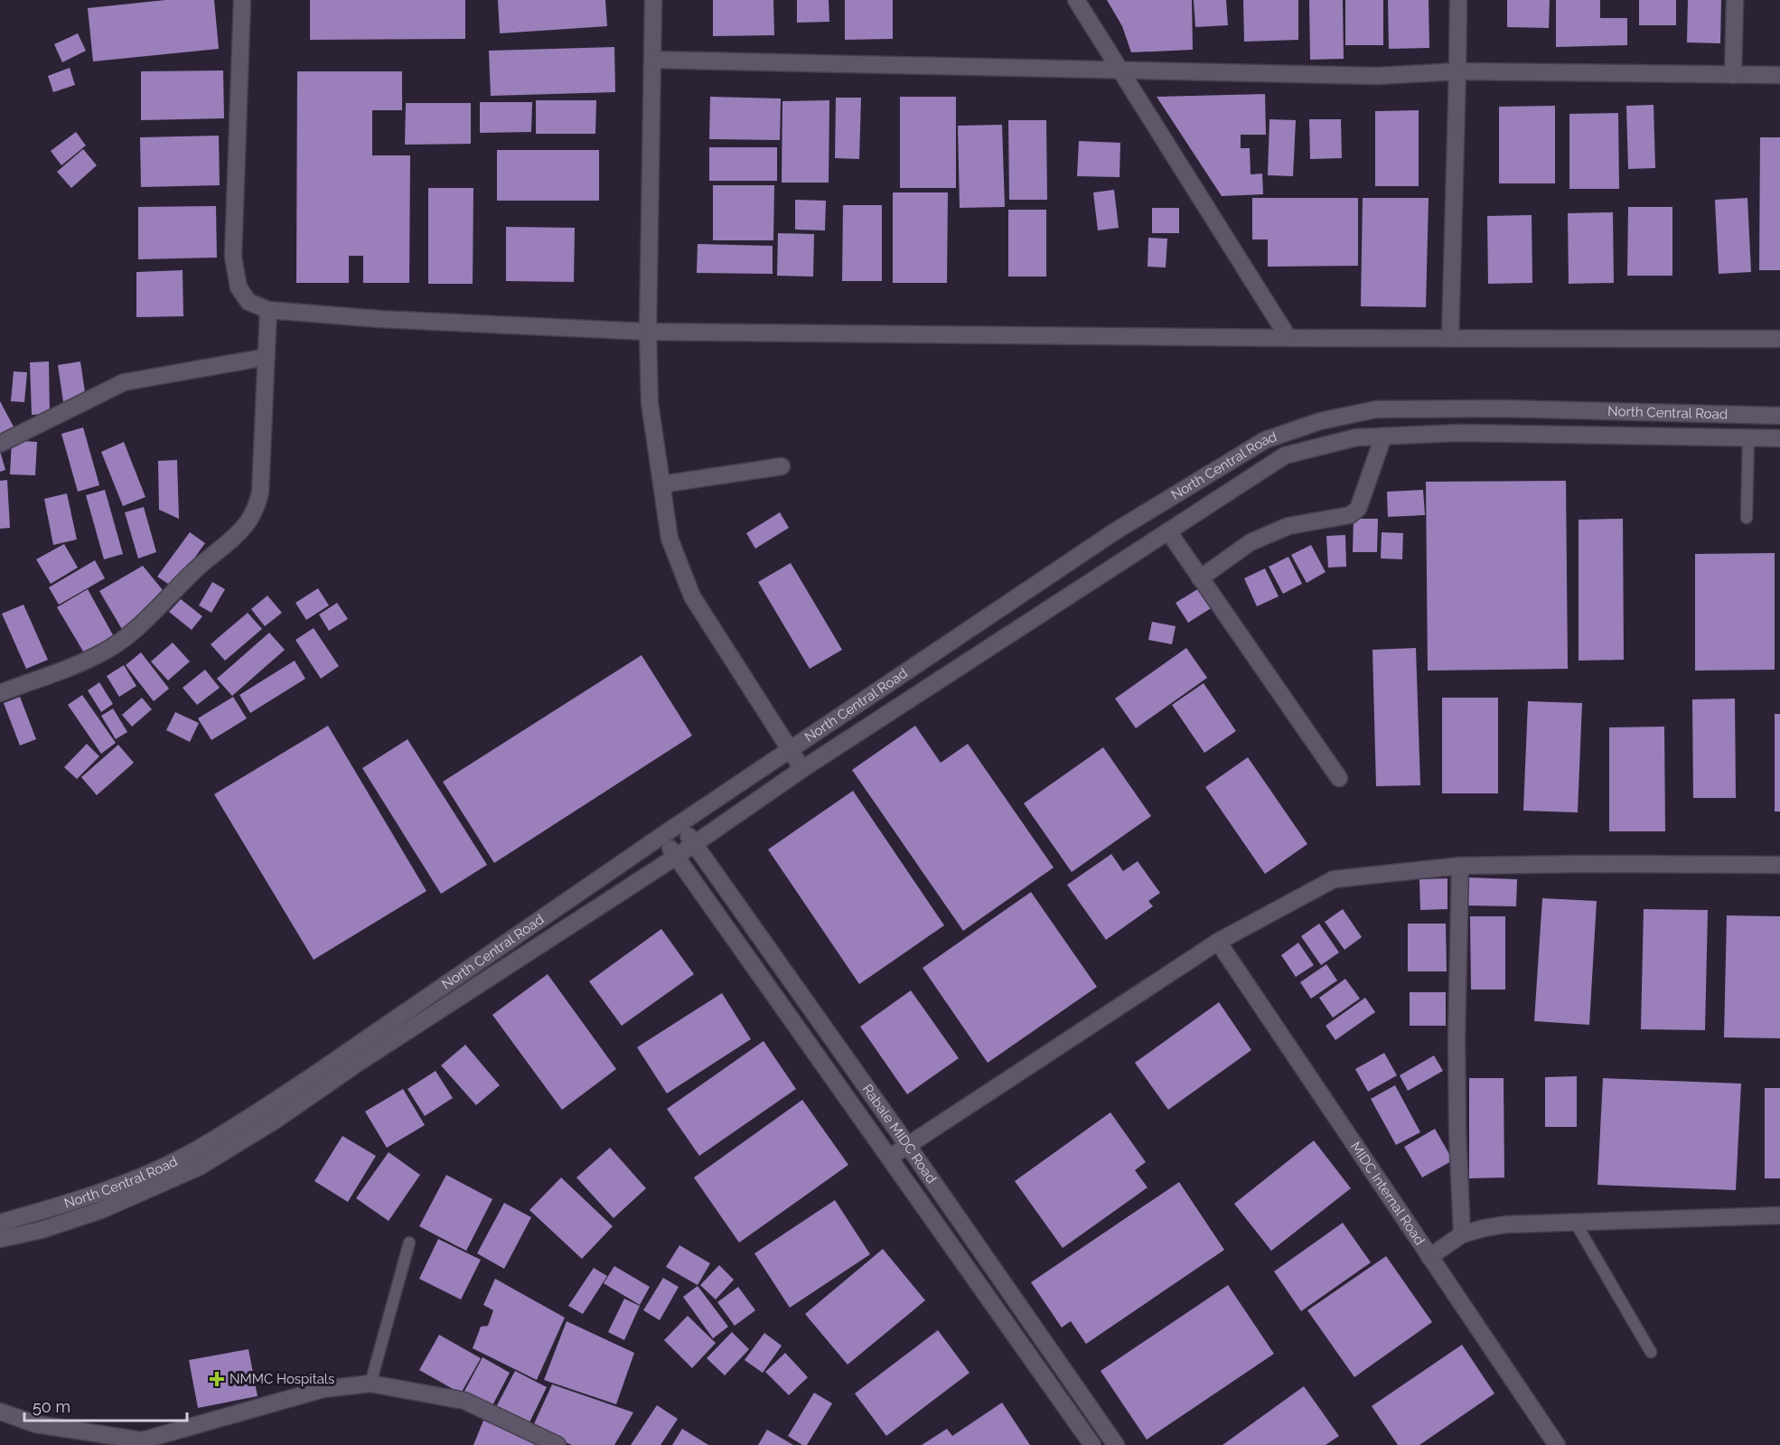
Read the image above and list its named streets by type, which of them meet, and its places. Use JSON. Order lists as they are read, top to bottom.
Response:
{
  "streets": {
    "street": ["North Central Road", "Rabale MIDC Road", "MIDC Internal Road"]
  },
  "crossings": [
    ["North Central Road", "Rabale MIDC Road"]
  ],
  "places": {
    "health": ["NMMC Hospitals"]
  },
  "scale_bar": "50 m"
}
